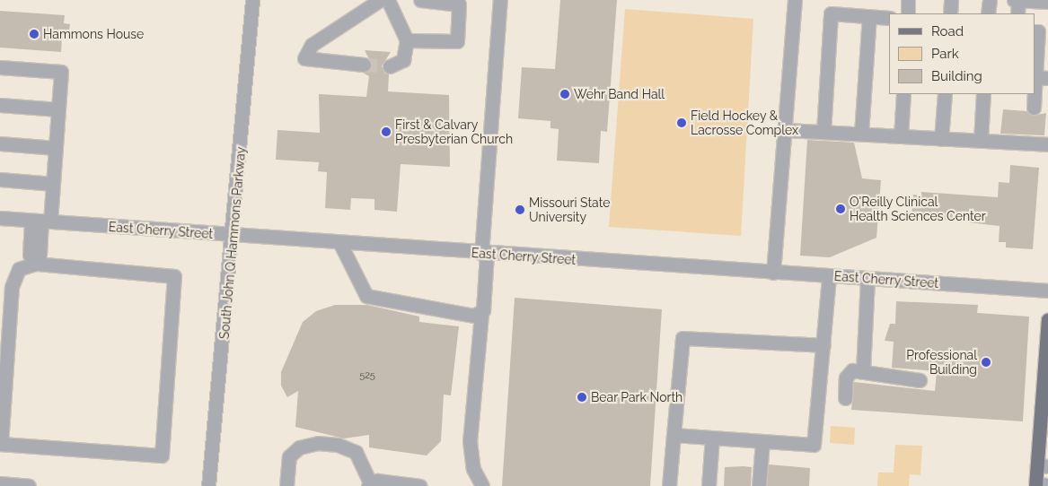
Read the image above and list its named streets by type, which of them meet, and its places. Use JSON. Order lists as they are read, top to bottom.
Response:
{
  "streets": {
    "street": ["East Cherry Street", "South John Q Hammons Parkway"]
  },
  "crossings": [
    ["East Cherry Street", "South John Q Hammons Parkway"]
  ],
  "places": [
    "Hammons House",
    "Wehr Band Hall",
    "Field Hockey & Lacrosse Complex",
    "First & Calvary Presbyterian Church",
    "O'Reilly Clinical Health Sciences Center",
    "Missouri State University",
    "Professional Building",
    "Bear Park North"
  ],
  "house_numbers": ["525"],
  "legend": ["Road", "Park", "Building"]
}
